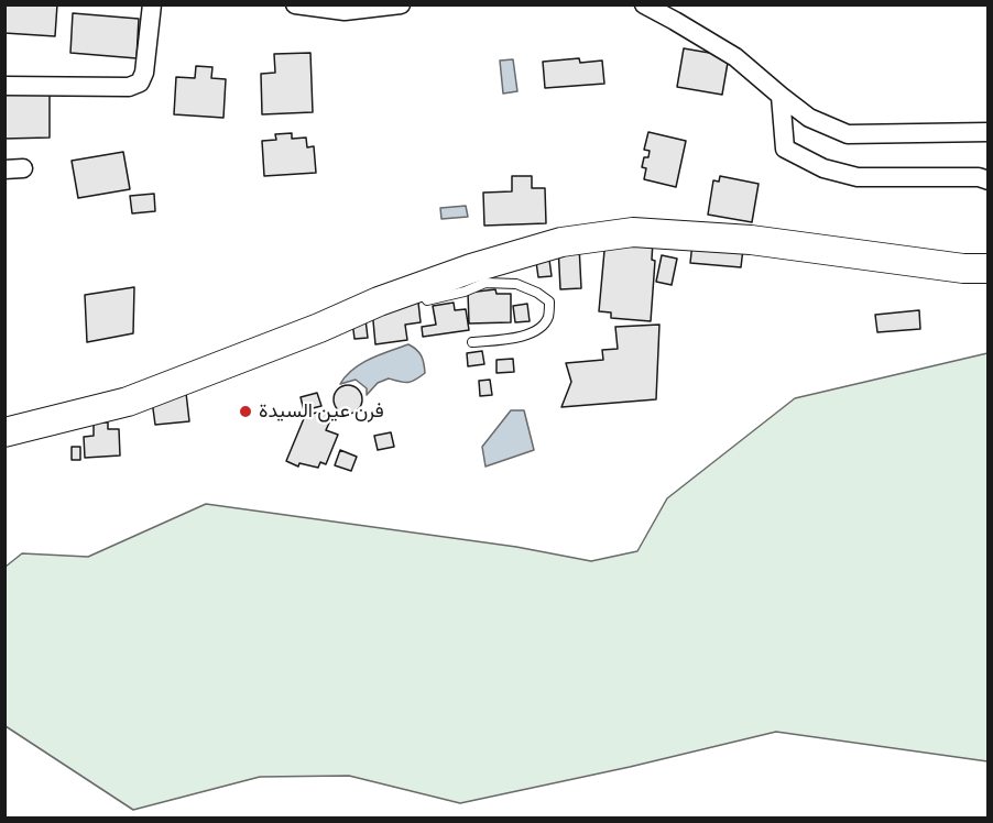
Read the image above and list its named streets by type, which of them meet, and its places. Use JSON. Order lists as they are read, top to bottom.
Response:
{
  "places": ["فرن عين السيدة"]
}
